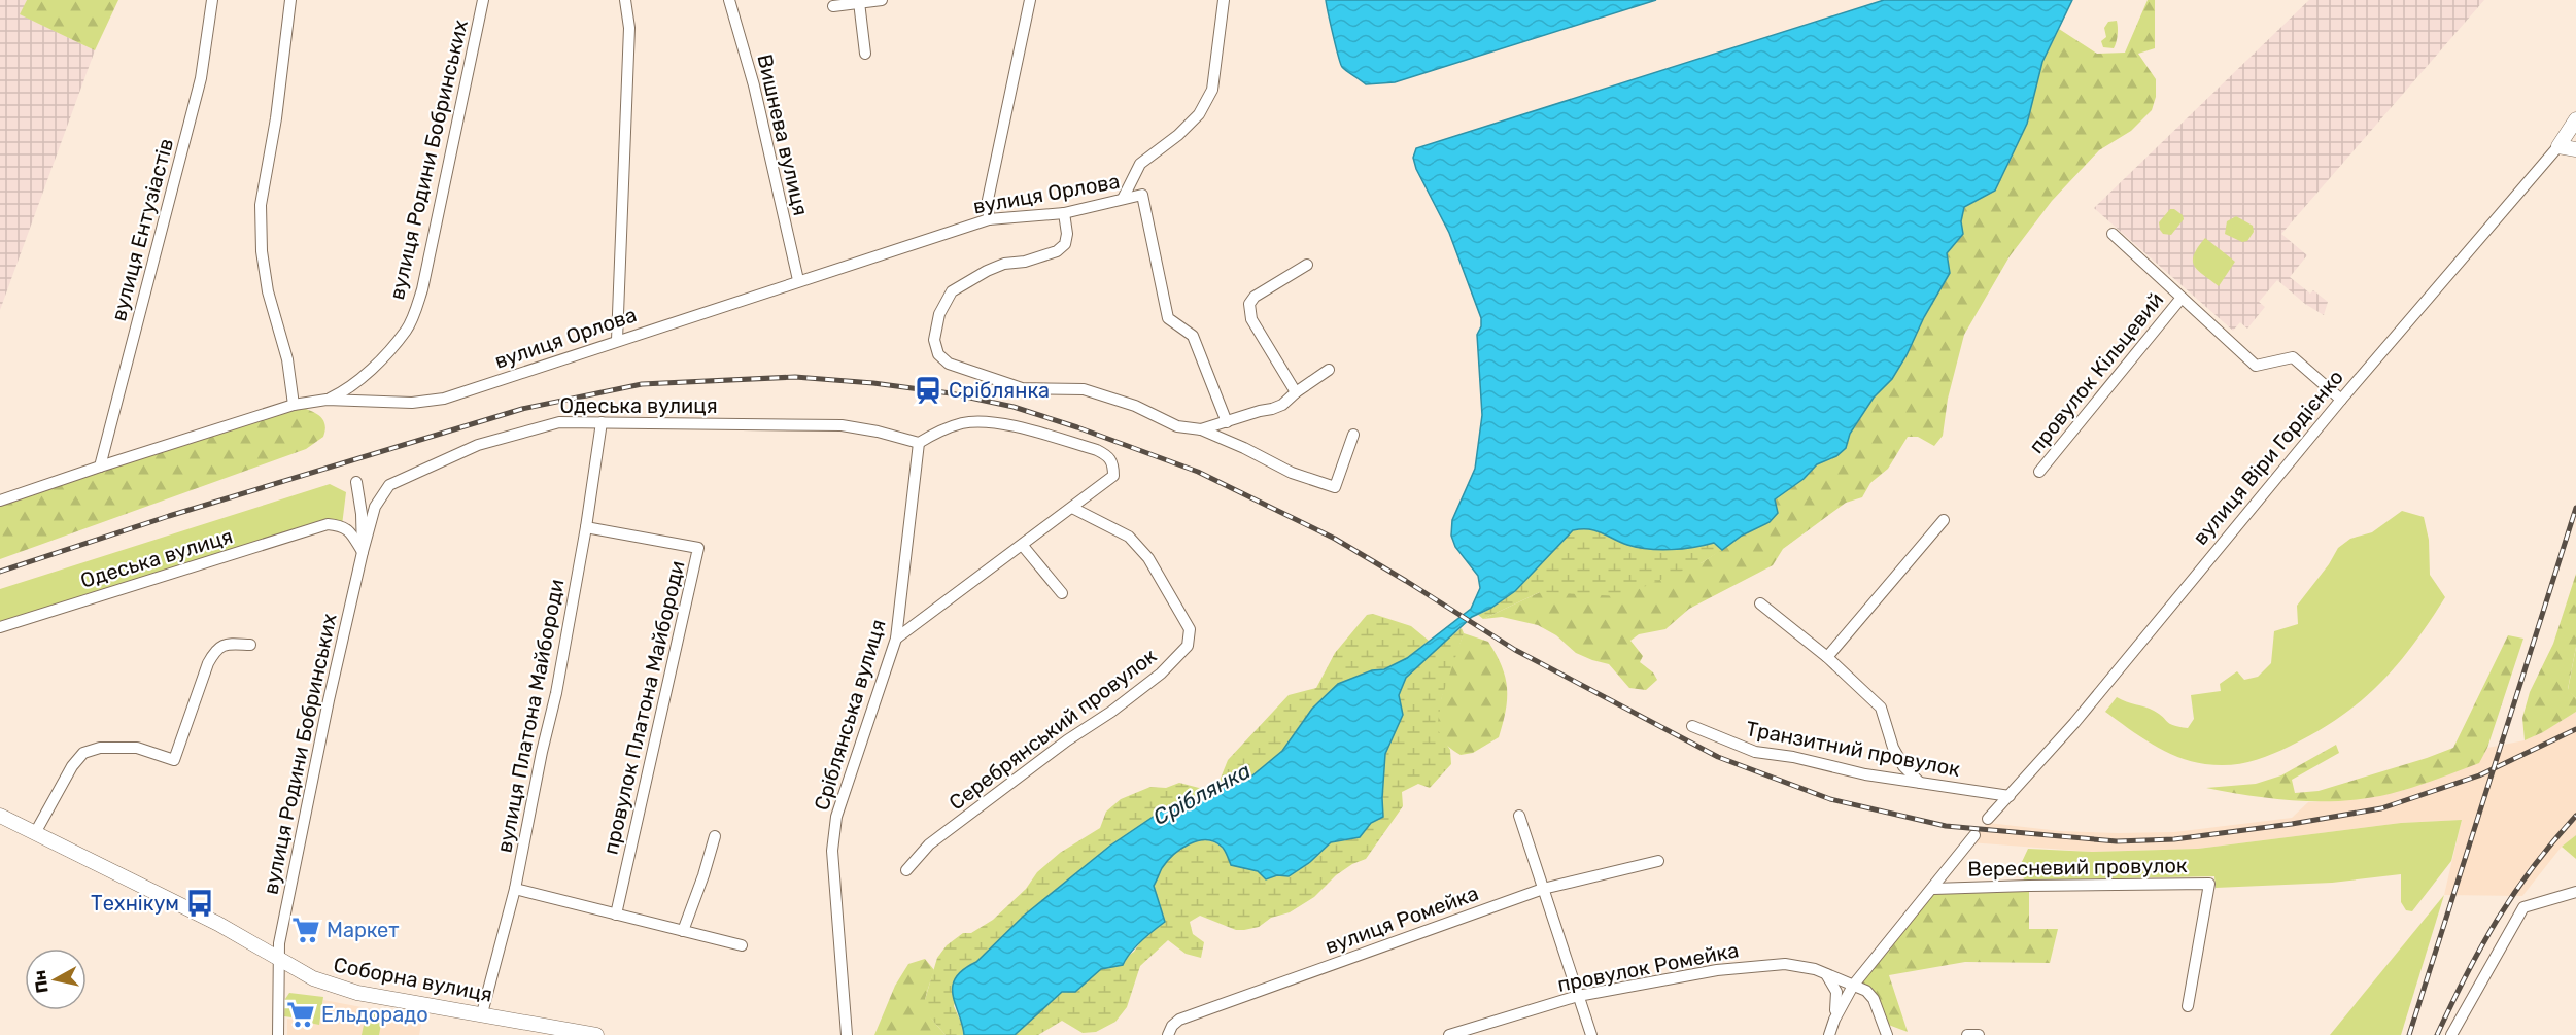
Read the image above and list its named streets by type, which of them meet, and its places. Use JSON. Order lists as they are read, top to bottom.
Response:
{
  "streets": {
    "main road": ["вулиця Віри Гордієнко", "Соборна вулиця"],
    "street": [
      "Вишнева вулиця",
      "вулиця Родини Бобринських",
      "вулиця Орлова",
      "вулиця Ентузіастів",
      "провулок Кільцевий",
      "Одеська вулиця",
      "провулок Платона Майбороди",
      "Сріблянська вулиця",
      "вулиця Платона Майбороди",
      "Серебрянський провулок",
      "Транзитний провулок",
      "Вересневий провулок",
      "вулиця Ромейка",
      "провулок Ромейка"
    ]
  },
  "crossings": [
    ["Вишнева вулиця", "вулиця Орлова"],
    ["вулиця Родини Бобринських", "вулиця Орлова"],
    ["вулиця Родини Бобринських", "Одеська вулиця"],
    ["вулиця Родини Бобринських", "Соборна вулиця"],
    ["вулиця Орлова", "вулиця Ентузіастів"],
    ["Одеська вулиця", "Сріблянська вулиця"],
    ["Одеська вулиця", "вулиця Платона Майбороди"],
    ["вулиця Віри Гордієнко", "Транзитний провулок"],
    ["провулок Платона Майбороди", "вулиця Платона Майбороди"],
    ["вулиця Платона Майбороди", "Соборна вулиця"]
  ],
  "water": ["Сріблянка"],
  "places": {
    "station": ["Сріблянка"],
    "bus stop": ["Технікум"],
    "supermarket": ["Маркет", "Ельдорадо"]
  },
  "north": "left"
}
